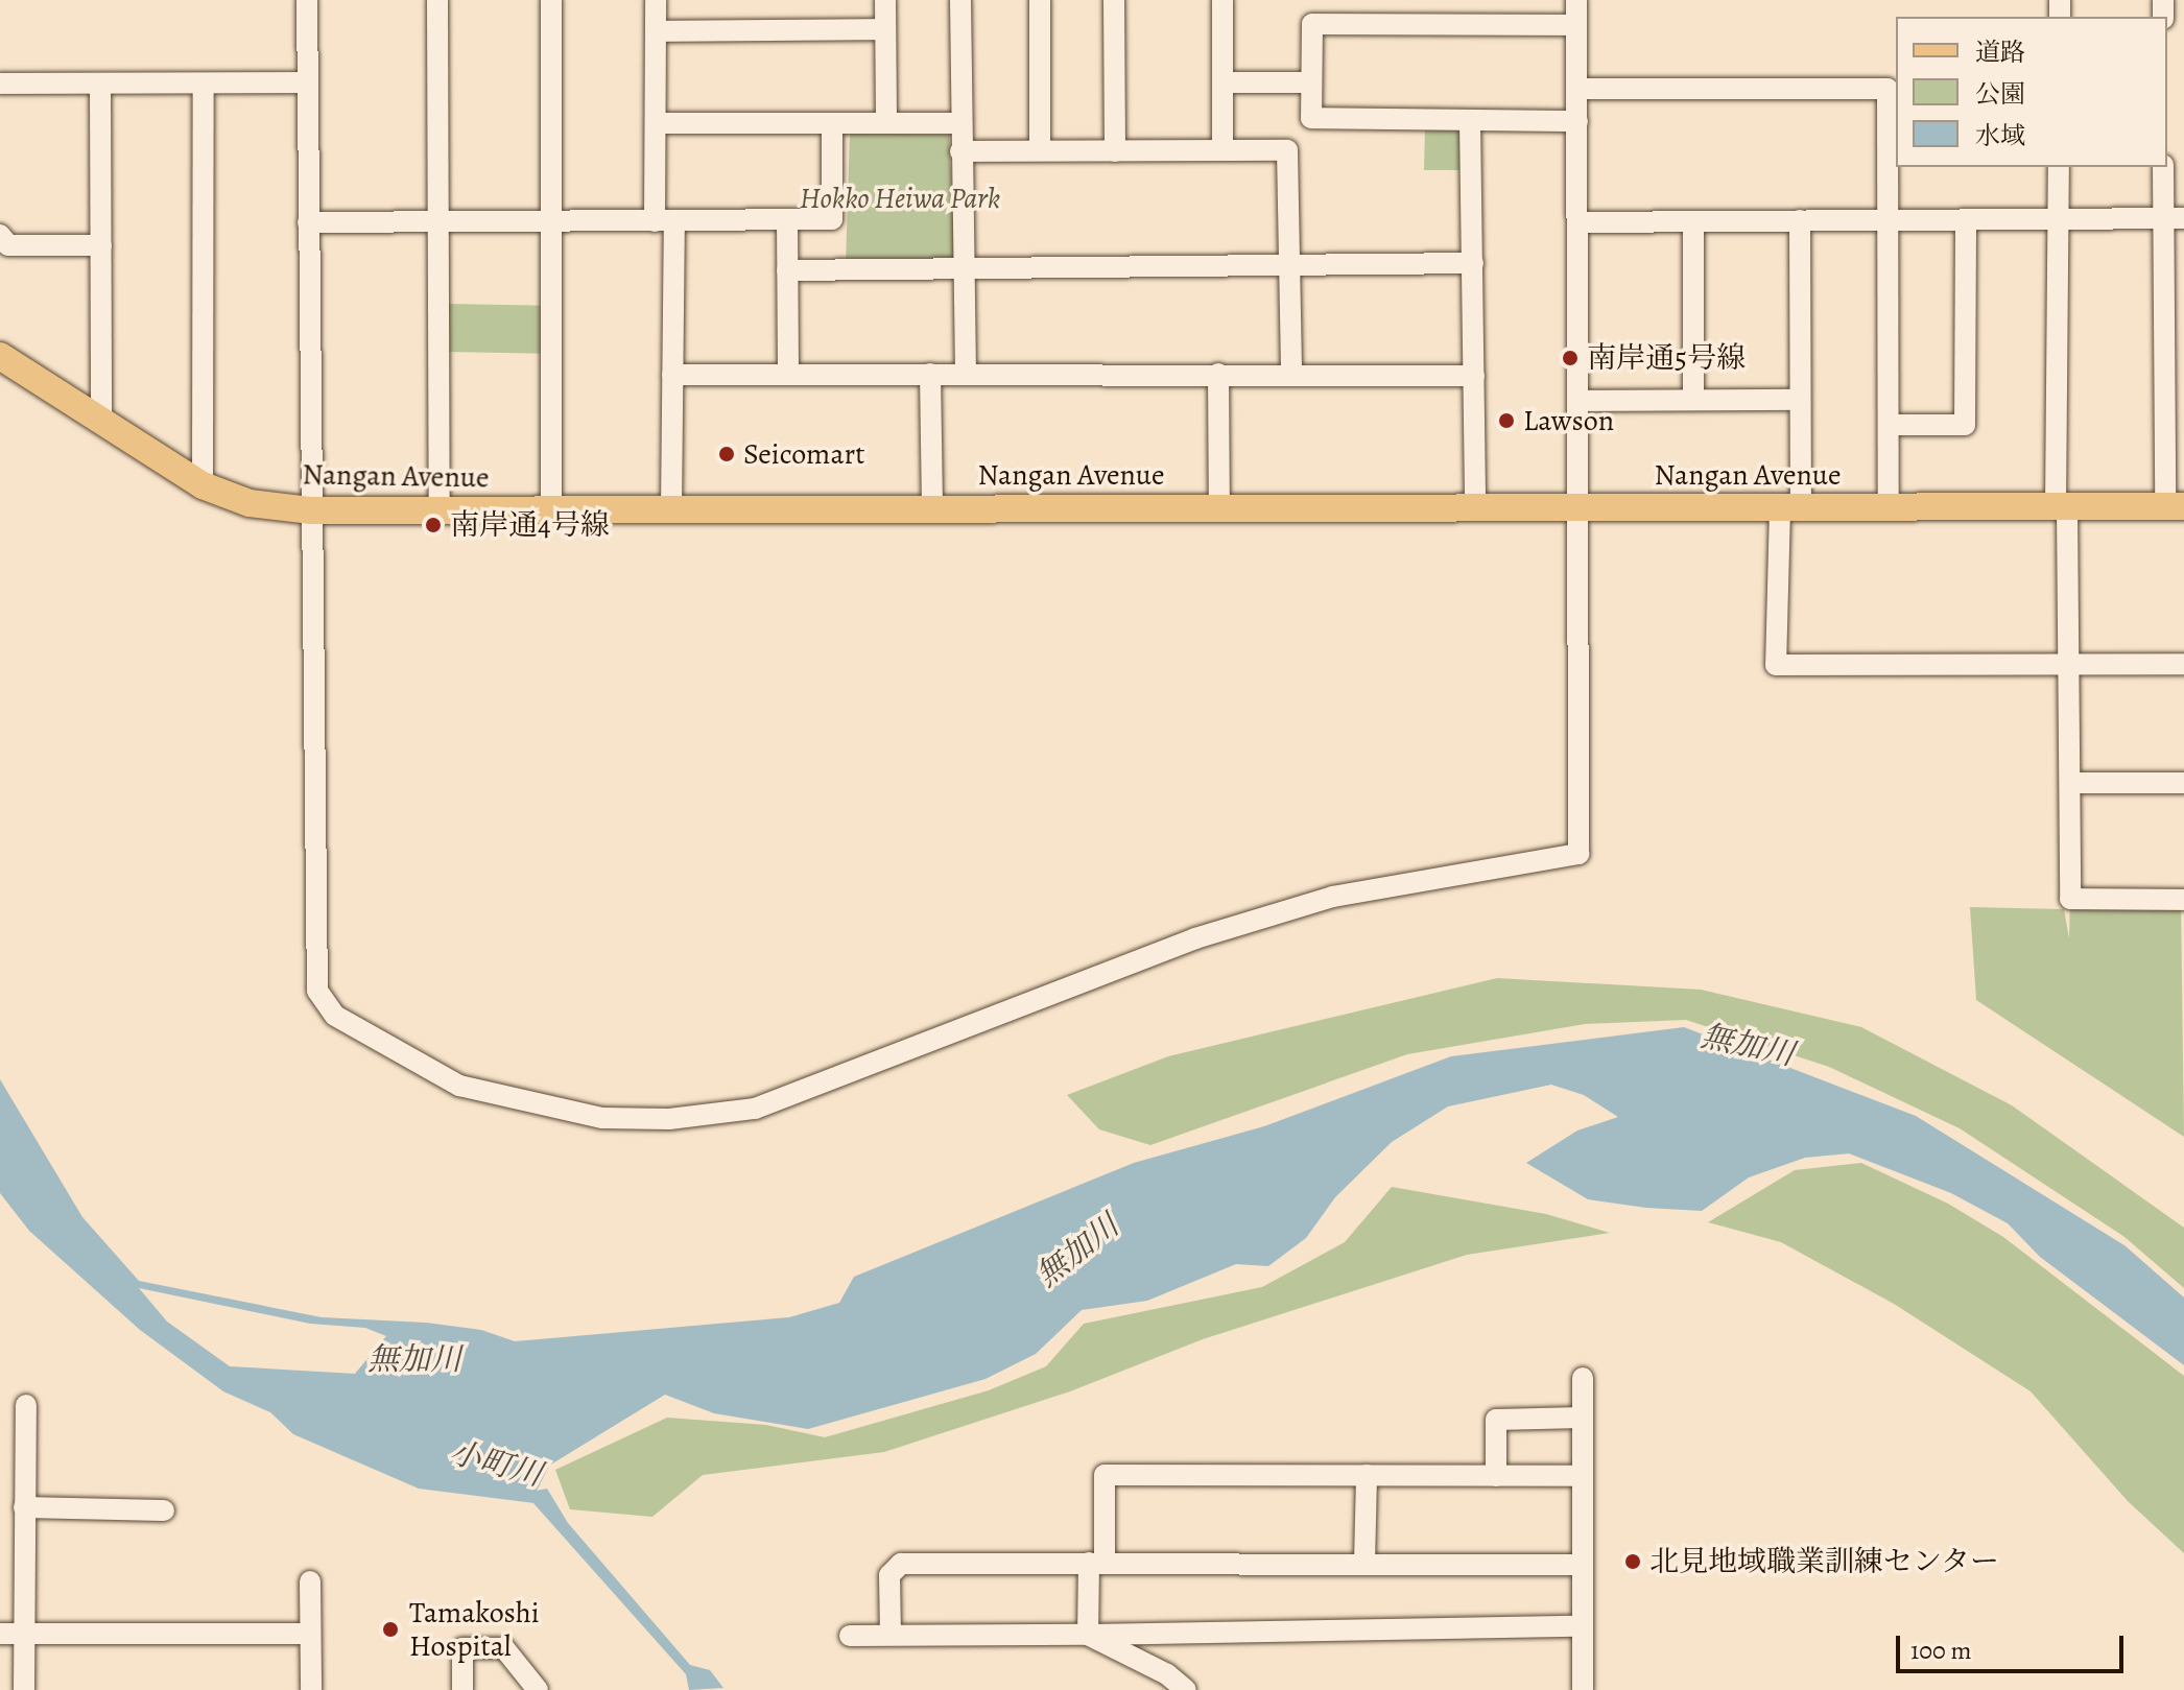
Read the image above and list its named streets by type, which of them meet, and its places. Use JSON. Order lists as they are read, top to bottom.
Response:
{
  "streets": {
    "main road": ["Nangan Avenue"]
  },
  "water": ["無加川", "小町川"],
  "parks": ["Hokko Heiwa Park"],
  "places": [
    "南岸通5号線",
    "Lawson",
    "Seicomart",
    "南岸通4号線",
    "北見地域職業訓練センター",
    "Tamakoshi Hospital"
  ],
  "legend": ["道路", "公園", "水域"],
  "scale_bar": "100 m"
}
